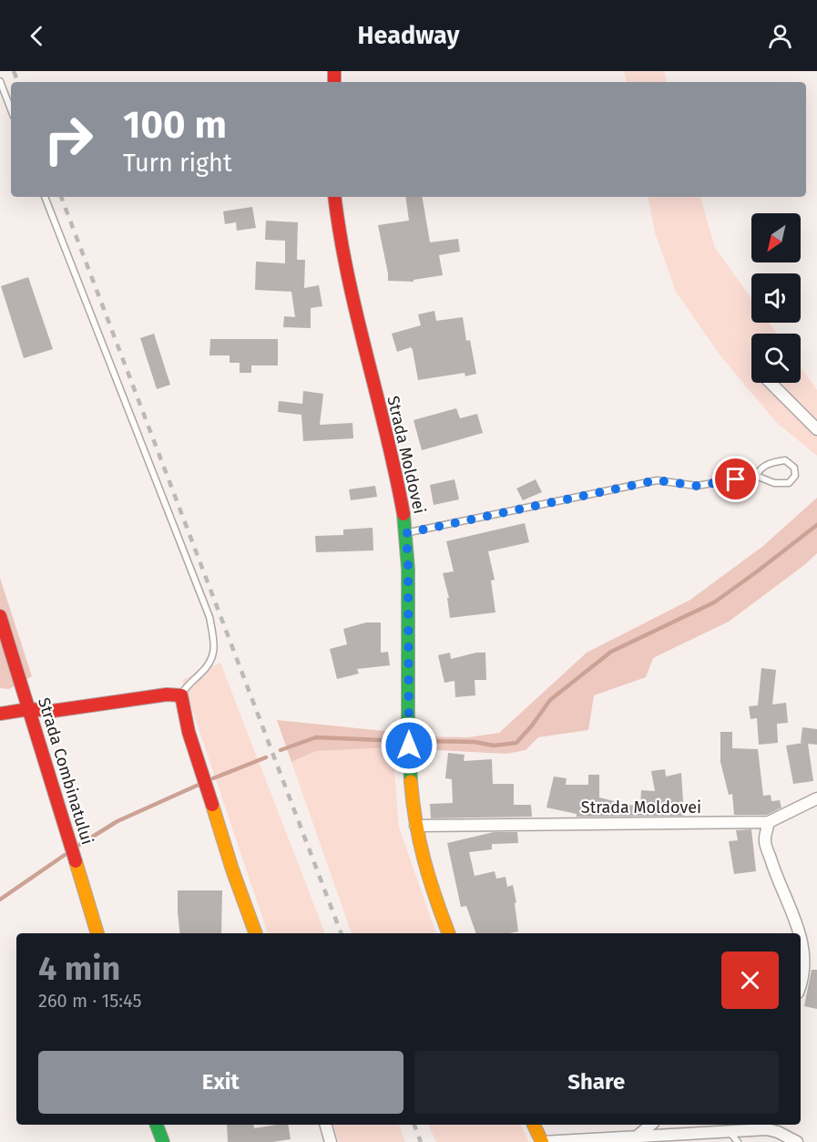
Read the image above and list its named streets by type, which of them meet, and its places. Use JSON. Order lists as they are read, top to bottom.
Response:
{
  "streets": {
    "main road": ["Strada Moldovei", "Strada Combinatului"]
  },
  "north": "bottom left",
  "page": {
    "header": "Headway",
    "turn": ["100 m", "Turn right"],
    "heading": ["4 min", "260 m · 15:45"],
    "buttons": ["Exit", "Share"]
  }
}
